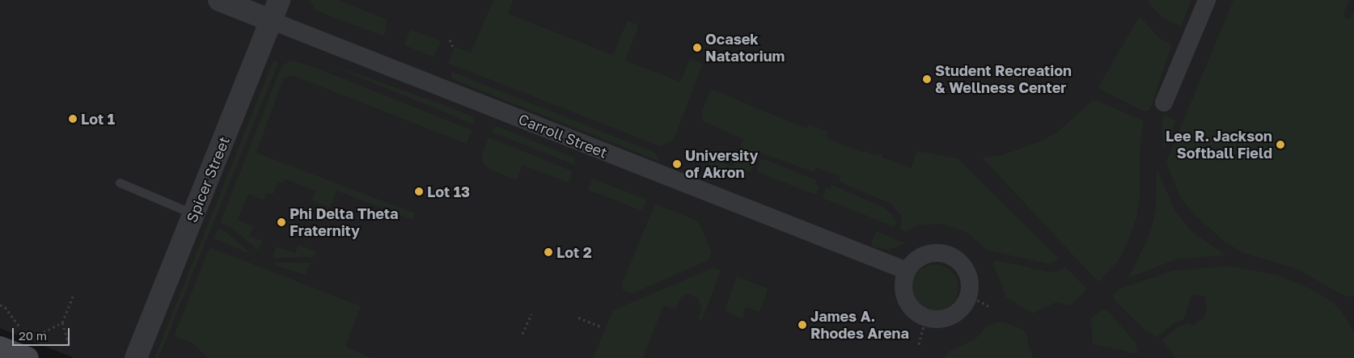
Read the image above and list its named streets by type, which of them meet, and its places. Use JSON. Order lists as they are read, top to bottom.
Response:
{
  "streets": {
    "street": ["Carroll Street", "Spicer Street"]
  },
  "crossings": [
    ["Carroll Street", "Spicer Street"]
  ],
  "places": [
    "Ocasek Natatorium",
    "Student Recreation & Wellness Center",
    "Lot 1",
    "Lee R. Jackson Softball Field",
    "University of Akron",
    "Lot 13",
    "Phi Delta Theta Fraternity",
    "Lot 2",
    "James A. Rhodes Arena"
  ],
  "scale_bar": "20 m"
}
